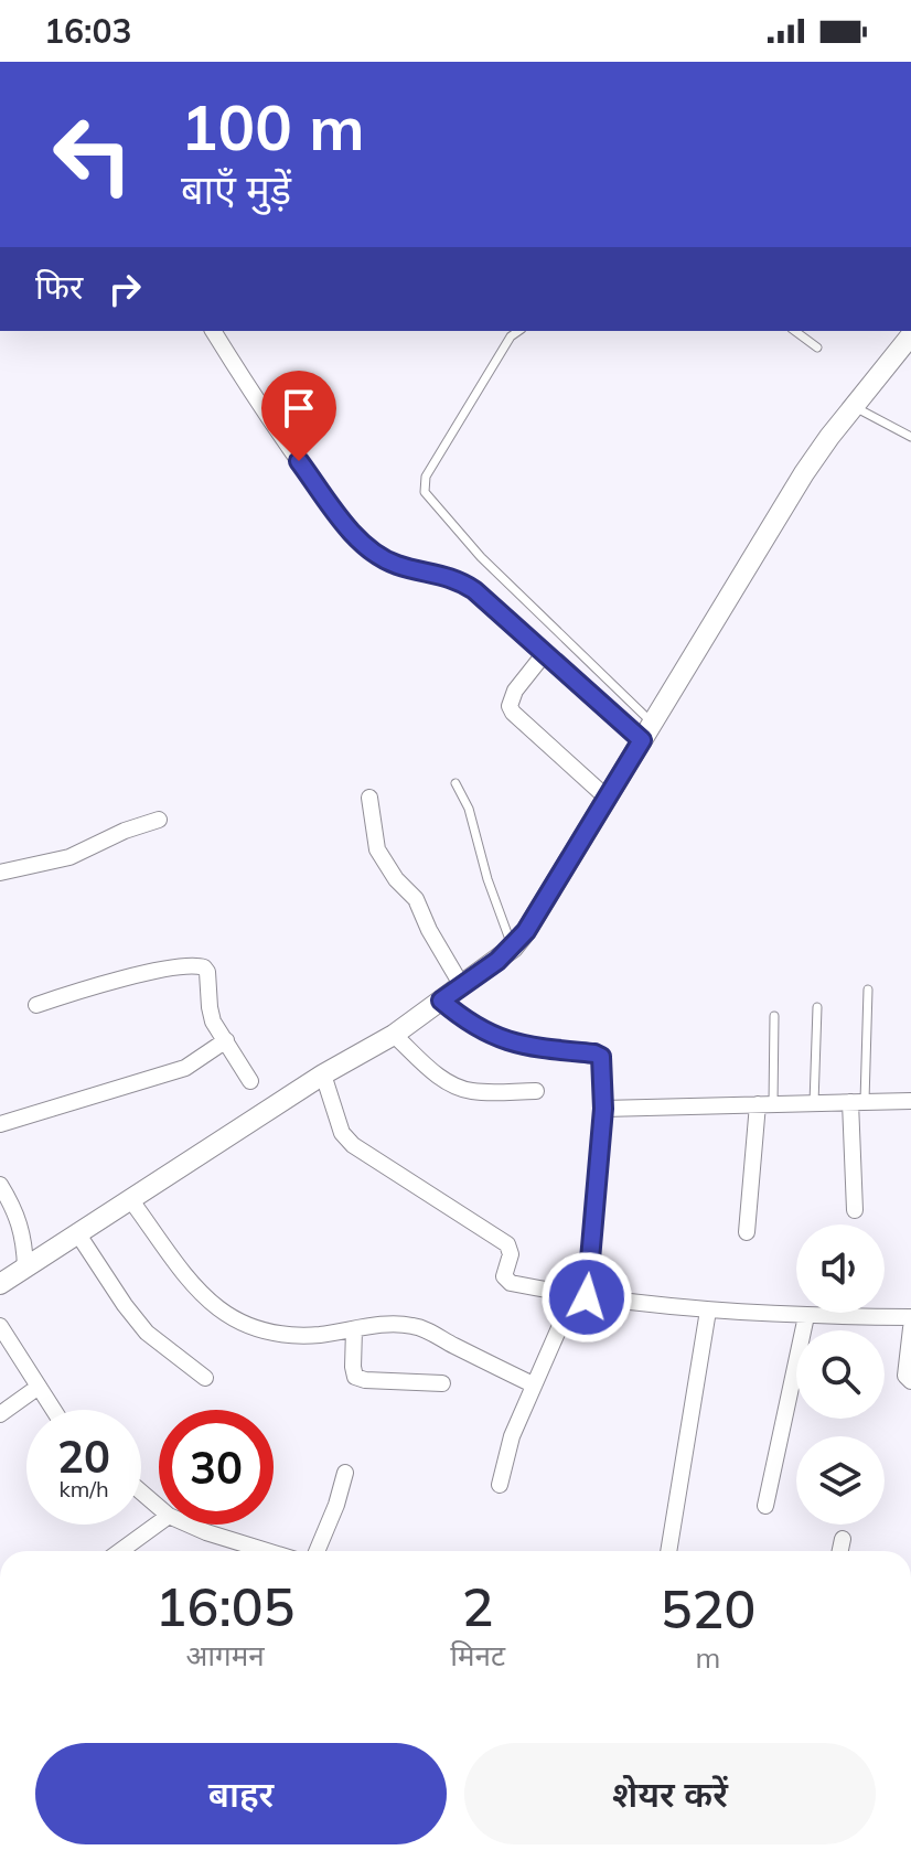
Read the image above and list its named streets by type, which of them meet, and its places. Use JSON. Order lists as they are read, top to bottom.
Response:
{
  "page": {
    "status": "16:03",
    "turn": ["100 m", "बाएँ मुड़ें"],
    "then": "फिर",
    "speed": "20 km/h",
    "limit": "30",
    "eta": [
      "16:05",
      "आगमन",
      "2",
      "मिनट",
      "520",
      "m"
    ],
    "buttons": ["बाहर", "शेयर करें"]
  }
}
